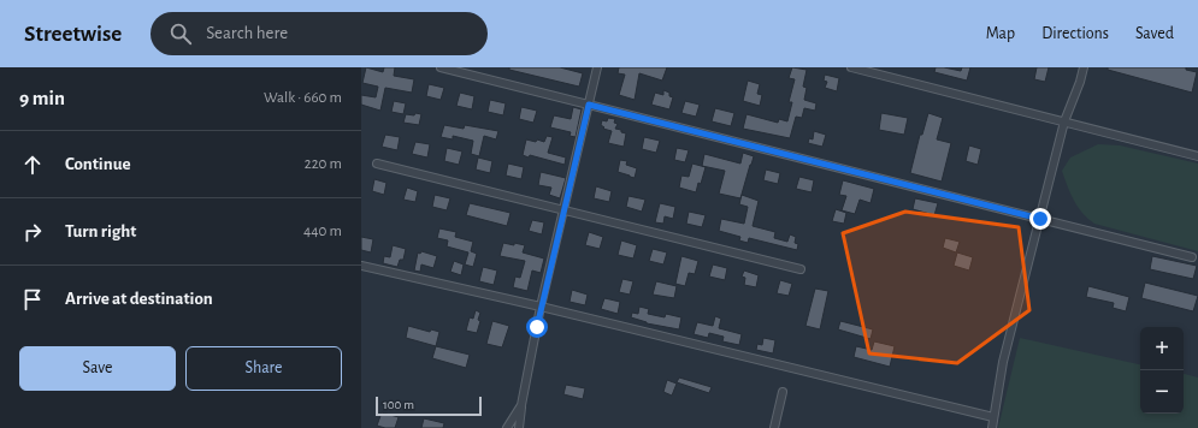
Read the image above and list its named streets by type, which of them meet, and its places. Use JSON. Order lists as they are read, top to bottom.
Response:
{
  "scale_bar": "100 m",
  "page": {
    "header": "Streetwise",
    "search": "Search here",
    "nav": ["Map", "Directions", "Saved"],
    "heading": ["9 min", "Walk · 660 m"],
    "list": [
      ["Continue", "220 m"],
      ["Turn right", "440 m"],
      "Arrive at destination"
    ],
    "map_buttons": ["+", "−"],
    "buttons": ["Save", "Share"],
    "scale": "100 m"
  }
}
